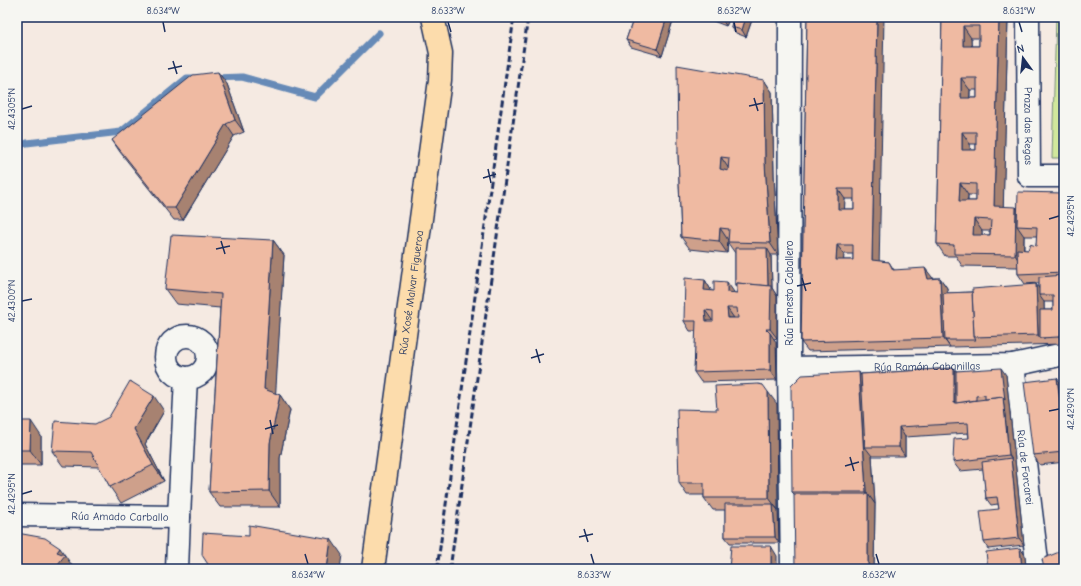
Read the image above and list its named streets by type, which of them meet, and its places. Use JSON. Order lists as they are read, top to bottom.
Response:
{
  "streets": {
    "main road": ["Rúa Xosé Malvar Figueroa"],
    "street": [
      "Praza das Regas",
      "Rúa Ernesto Caballero",
      "Rúa Ramón Cabanillas",
      "Rúa de Forcarei",
      "Rúa Amado Carballo"
    ]
  },
  "crossings": [
    ["Rúa Ernesto Caballero", "Rúa Ramón Cabanillas"],
    ["Rúa Ramón Cabanillas", "Rúa de Forcarei"]
  ],
  "north": "top",
  "coordinates": [
    "8.634°W",
    "8.633°W",
    "8.632°W",
    "8.631°W",
    "42.4305°N",
    "42.4295°N",
    "42.4300°N",
    "42.4290°N"
  ]
}
